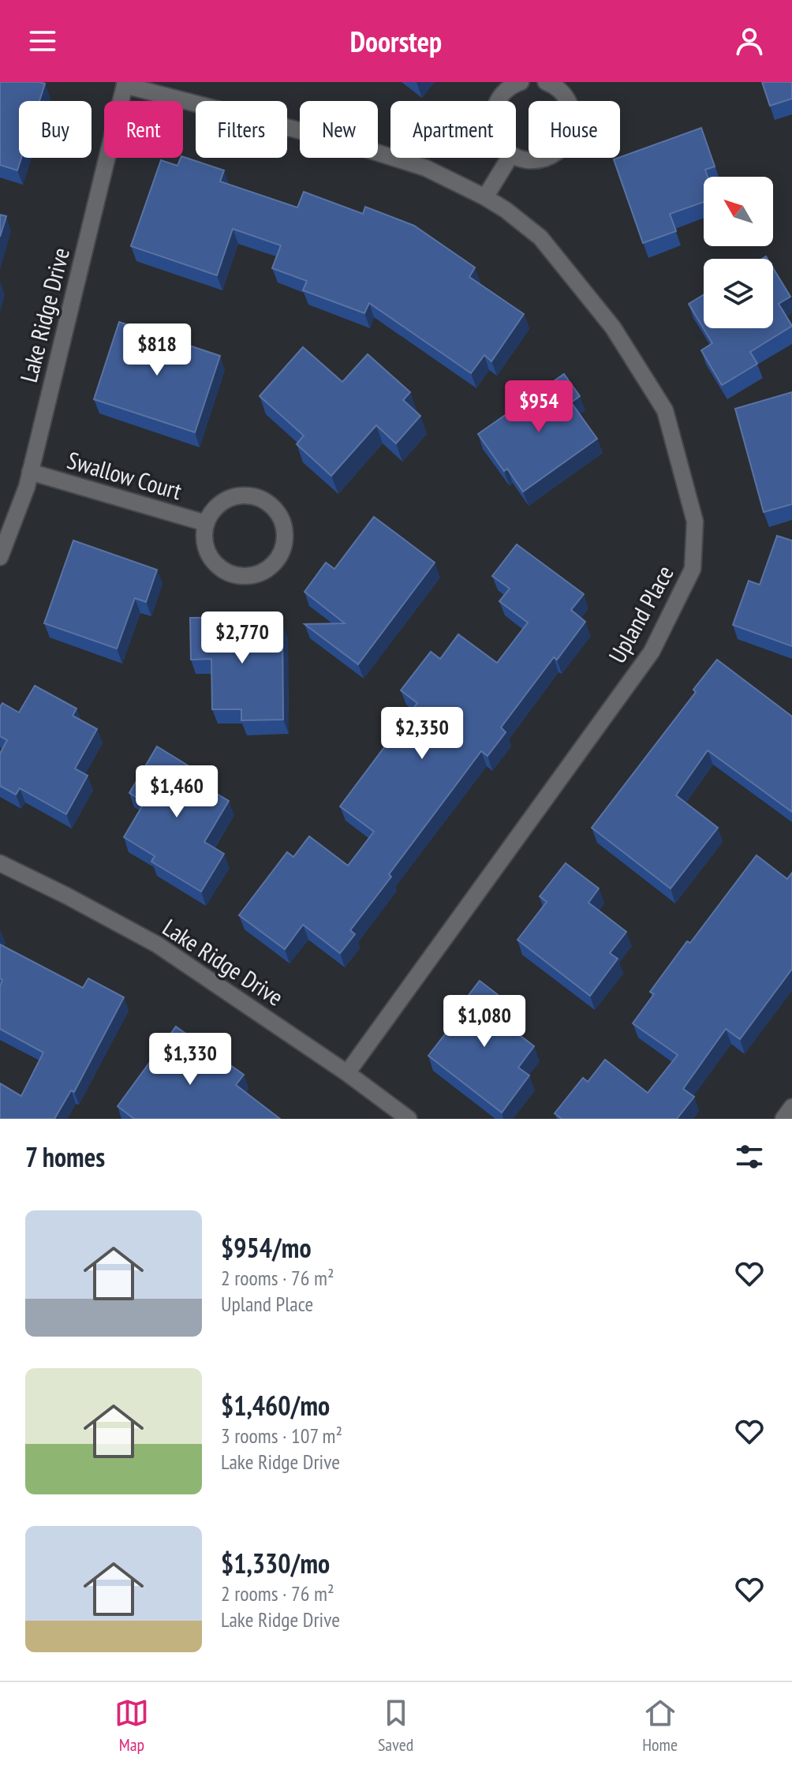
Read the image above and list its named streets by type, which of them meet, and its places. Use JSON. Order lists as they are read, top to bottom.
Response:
{
  "streets": {
    "street": ["Lake Ridge Drive", "Swallow Court", "Upland Place"]
  },
  "crossings": [
    ["Lake Ridge Drive", "Swallow Court"],
    ["Lake Ridge Drive", "Upland Place"]
  ],
  "north": "top left",
  "page": {
    "header": "Doorstep",
    "chip": [
      "Buy",
      "Rent",
      "Filters",
      "New",
      "Apartment",
      "House"
    ],
    "price": [
      "$818",
      "$954",
      "$2,770",
      "$2,350",
      "$1,460",
      "$1,080",
      "$1,330"
    ],
    "heading": "7 homes",
    "list": [
      {
        "name": "$954/mo",
        "note": "2 rooms · 76 m² · Upland Place"
      },
      {
        "name": "$1,460/mo",
        "note": "3 rooms · 107 m² · Lake Ridge Drive"
      },
      {
        "name": "$1,330/mo",
        "note": "2 rooms · 76 m² · Lake Ridge Drive"
      }
    ],
    "tabs": ["Map", "Saved", "Home"]
  }
}
